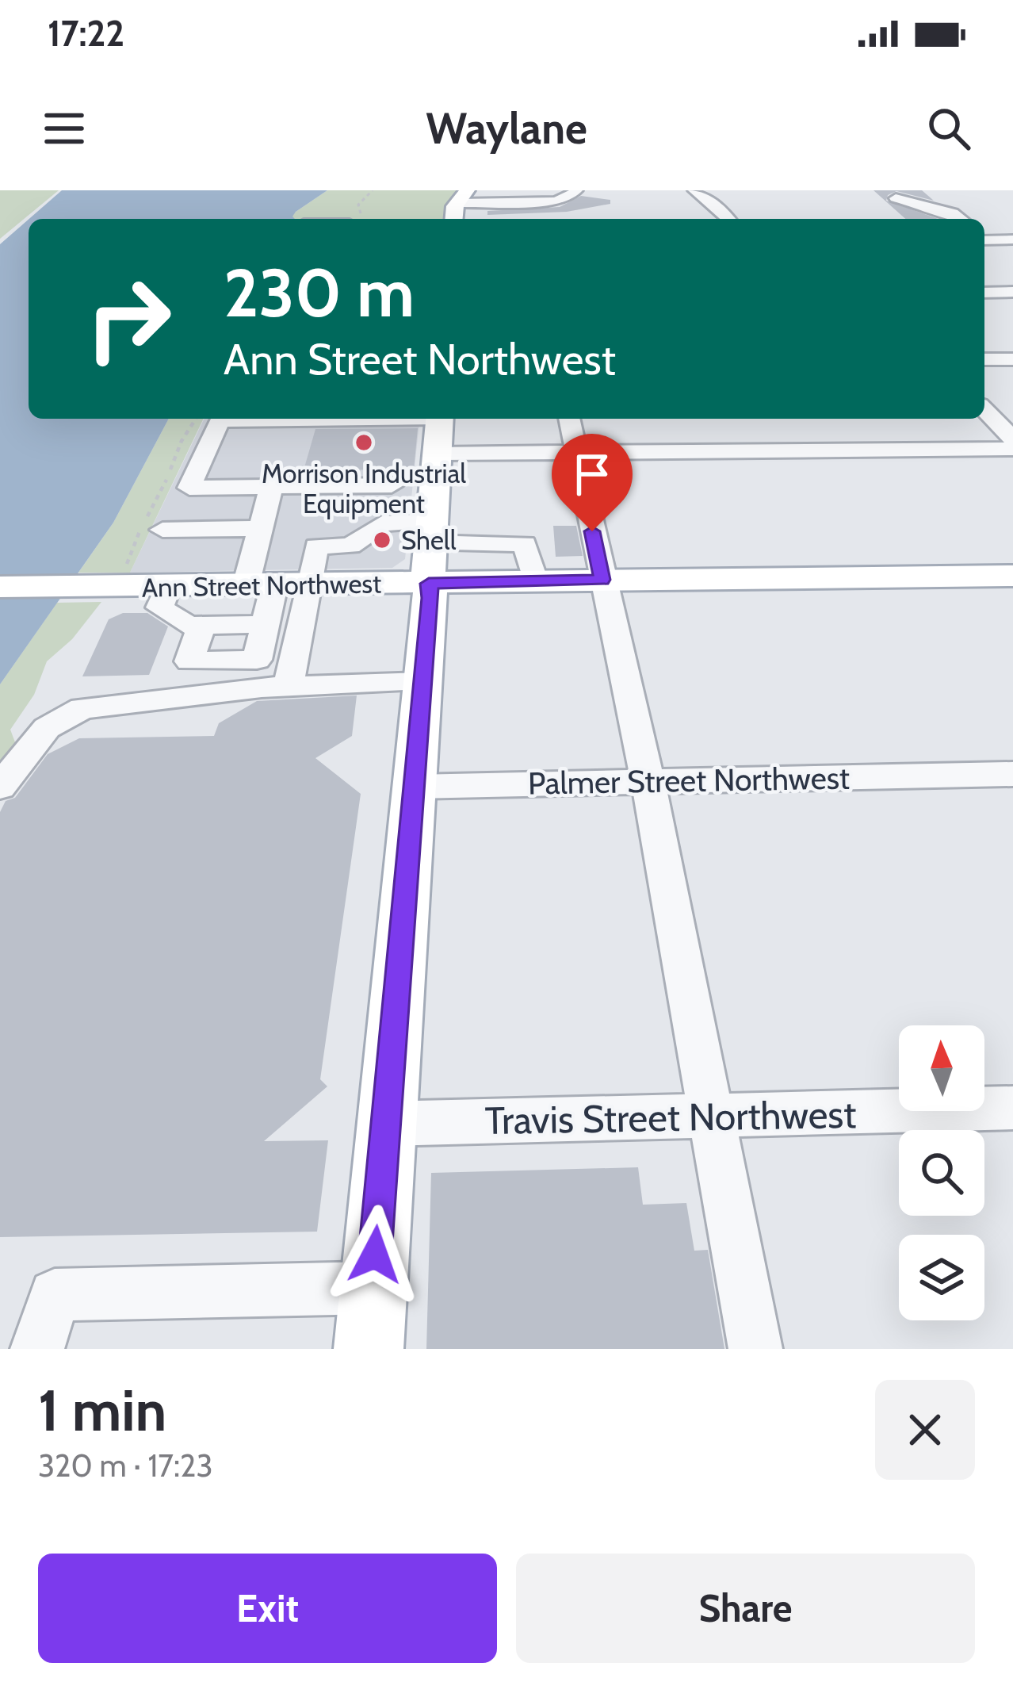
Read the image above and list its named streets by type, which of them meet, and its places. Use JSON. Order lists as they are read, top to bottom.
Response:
{
  "streets": {
    "main road": ["Ann Street Northwest"],
    "street": ["Palmer Street Northwest", "Travis Street Northwest"]
  },
  "places": ["Morrison Industrial Equipment", "Shell"],
  "north": "top",
  "page": {
    "status": "17:22",
    "header": "Waylane",
    "turn": ["230 m", "Ann Street Northwest"],
    "heading": ["1 min", "320 m · 17:23"],
    "buttons": ["Exit", "Share"]
  }
}
